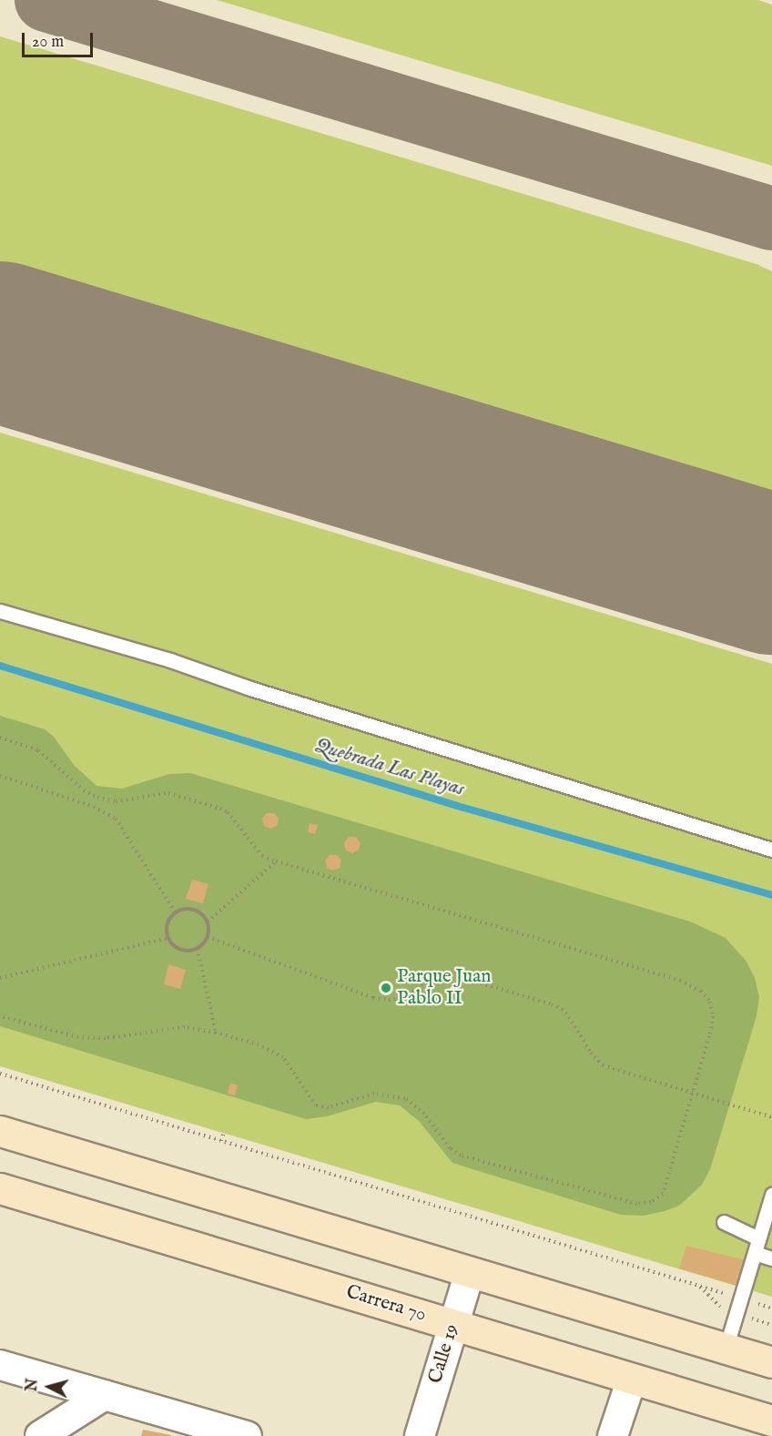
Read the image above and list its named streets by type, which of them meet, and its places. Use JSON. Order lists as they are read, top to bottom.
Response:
{
  "streets": {
    "main road": ["Carrera 70"],
    "street": ["Calle 19"]
  },
  "crossings": [
    ["Carrera 70", "Calle 19"]
  ],
  "water": ["Quebrada Las Playas"],
  "places": ["Parque Juan Pablo II"],
  "scale_bar": "20 m",
  "north": "left"
}
